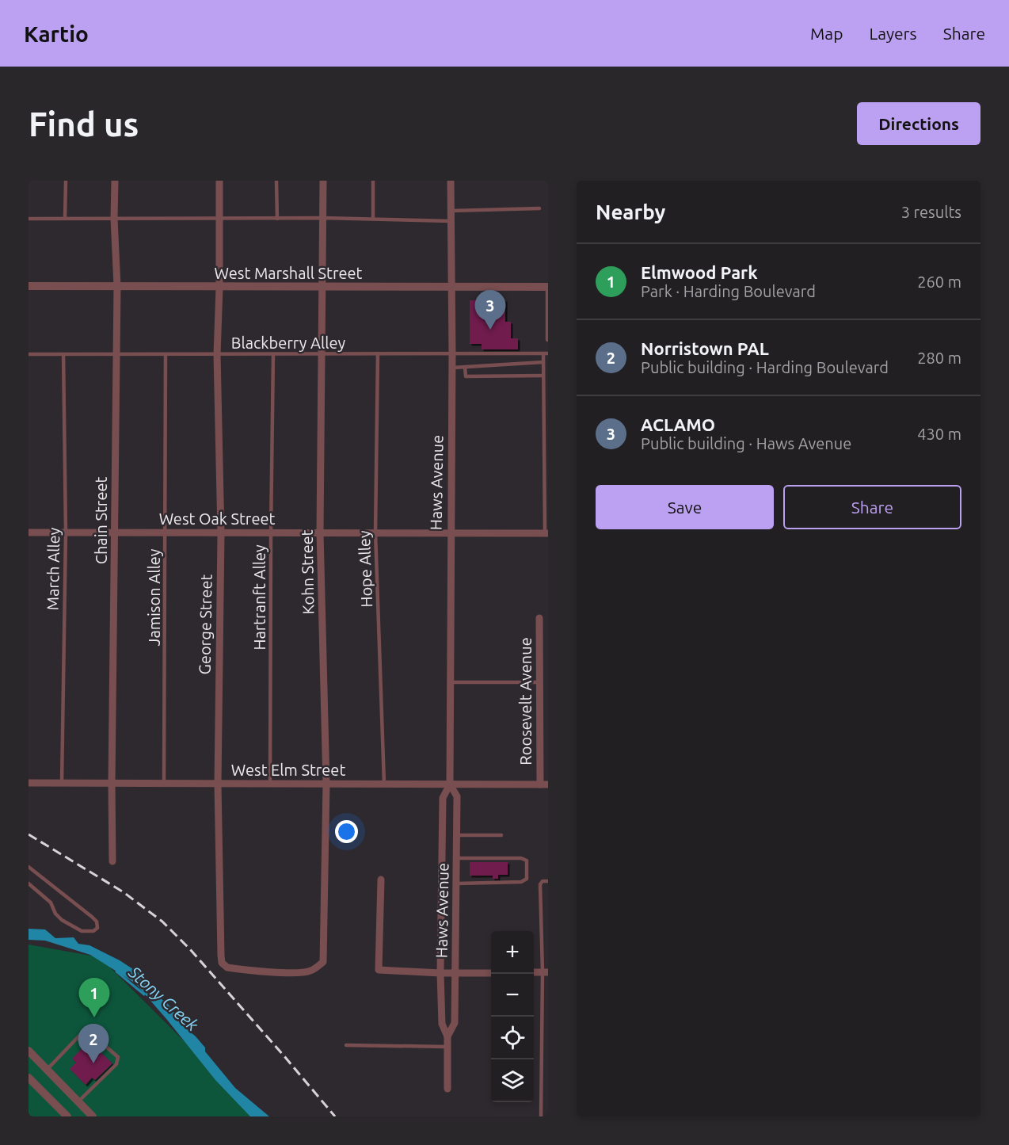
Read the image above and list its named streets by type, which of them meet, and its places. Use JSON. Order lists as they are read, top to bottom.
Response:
{
  "streets": {
    "street": [
      "West Marshall Street",
      "Haws Avenue",
      "West Oak Street",
      "Chain Street",
      "Kohn Street",
      "George Street",
      "Roosevelt Avenue",
      "West Elm Street"
    ],
    "lane": [
      "Blackberry Alley",
      "March Alley",
      "Hope Alley",
      "Jamison Alley",
      "Hartranft Alley"
    ]
  },
  "crossings": [
    ["West Marshall Street", "Haws Avenue"],
    ["West Marshall Street", "Chain Street"],
    ["West Marshall Street", "Kohn Street"],
    ["West Marshall Street", "George Street"],
    ["Blackberry Alley", "Haws Avenue"],
    ["Blackberry Alley", "Chain Street"],
    ["Blackberry Alley", "March Alley"],
    ["Blackberry Alley", "Hope Alley"],
    ["Blackberry Alley", "Kohn Street"],
    ["Blackberry Alley", "Jamison Alley"],
    ["Blackberry Alley", "Hartranft Alley"],
    ["Blackberry Alley", "George Street"],
    ["Haws Avenue", "West Oak Street"],
    ["Haws Avenue", "West Elm Street"],
    ["West Oak Street", "Chain Street"],
    ["West Oak Street", "March Alley"],
    ["West Oak Street", "Hope Alley"],
    ["West Oak Street", "Kohn Street"],
    ["West Oak Street", "Jamison Alley"],
    ["West Oak Street", "Hartranft Alley"],
    ["West Oak Street", "George Street"],
    ["Chain Street", "West Elm Street"],
    ["March Alley", "West Elm Street"],
    ["Hope Alley", "West Elm Street"],
    ["Kohn Street", "George Street"],
    ["Kohn Street", "West Elm Street"],
    ["Jamison Alley", "West Elm Street"],
    ["Hartranft Alley", "West Elm Street"],
    ["George Street", "West Elm Street"],
    ["Roosevelt Avenue", "West Elm Street"]
  ],
  "water": ["Stony Creek"],
  "page": {
    "header": "Kartio",
    "nav": ["Map", "Layers", "Share"],
    "buttons": [
      "Directions",
      ["Save", "Share"]
    ],
    "title": "Find us",
    "heading": ["Nearby", "3 results"],
    "list": [
      {
        "mark": "1",
        "name": "Elmwood Park",
        "note": "Park · Harding Boulevard",
        "value": "260 m"
      },
      {
        "mark": "2",
        "name": "Norristown PAL",
        "note": "Public building · Harding Boulevard",
        "value": "280 m"
      },
      {
        "mark": "3",
        "name": "ACLAMO",
        "note": "Public building · Haws Avenue",
        "value": "430 m"
      }
    ],
    "pins": ["3", "1", "2"],
    "map_buttons": ["+", "−"]
  }
}
